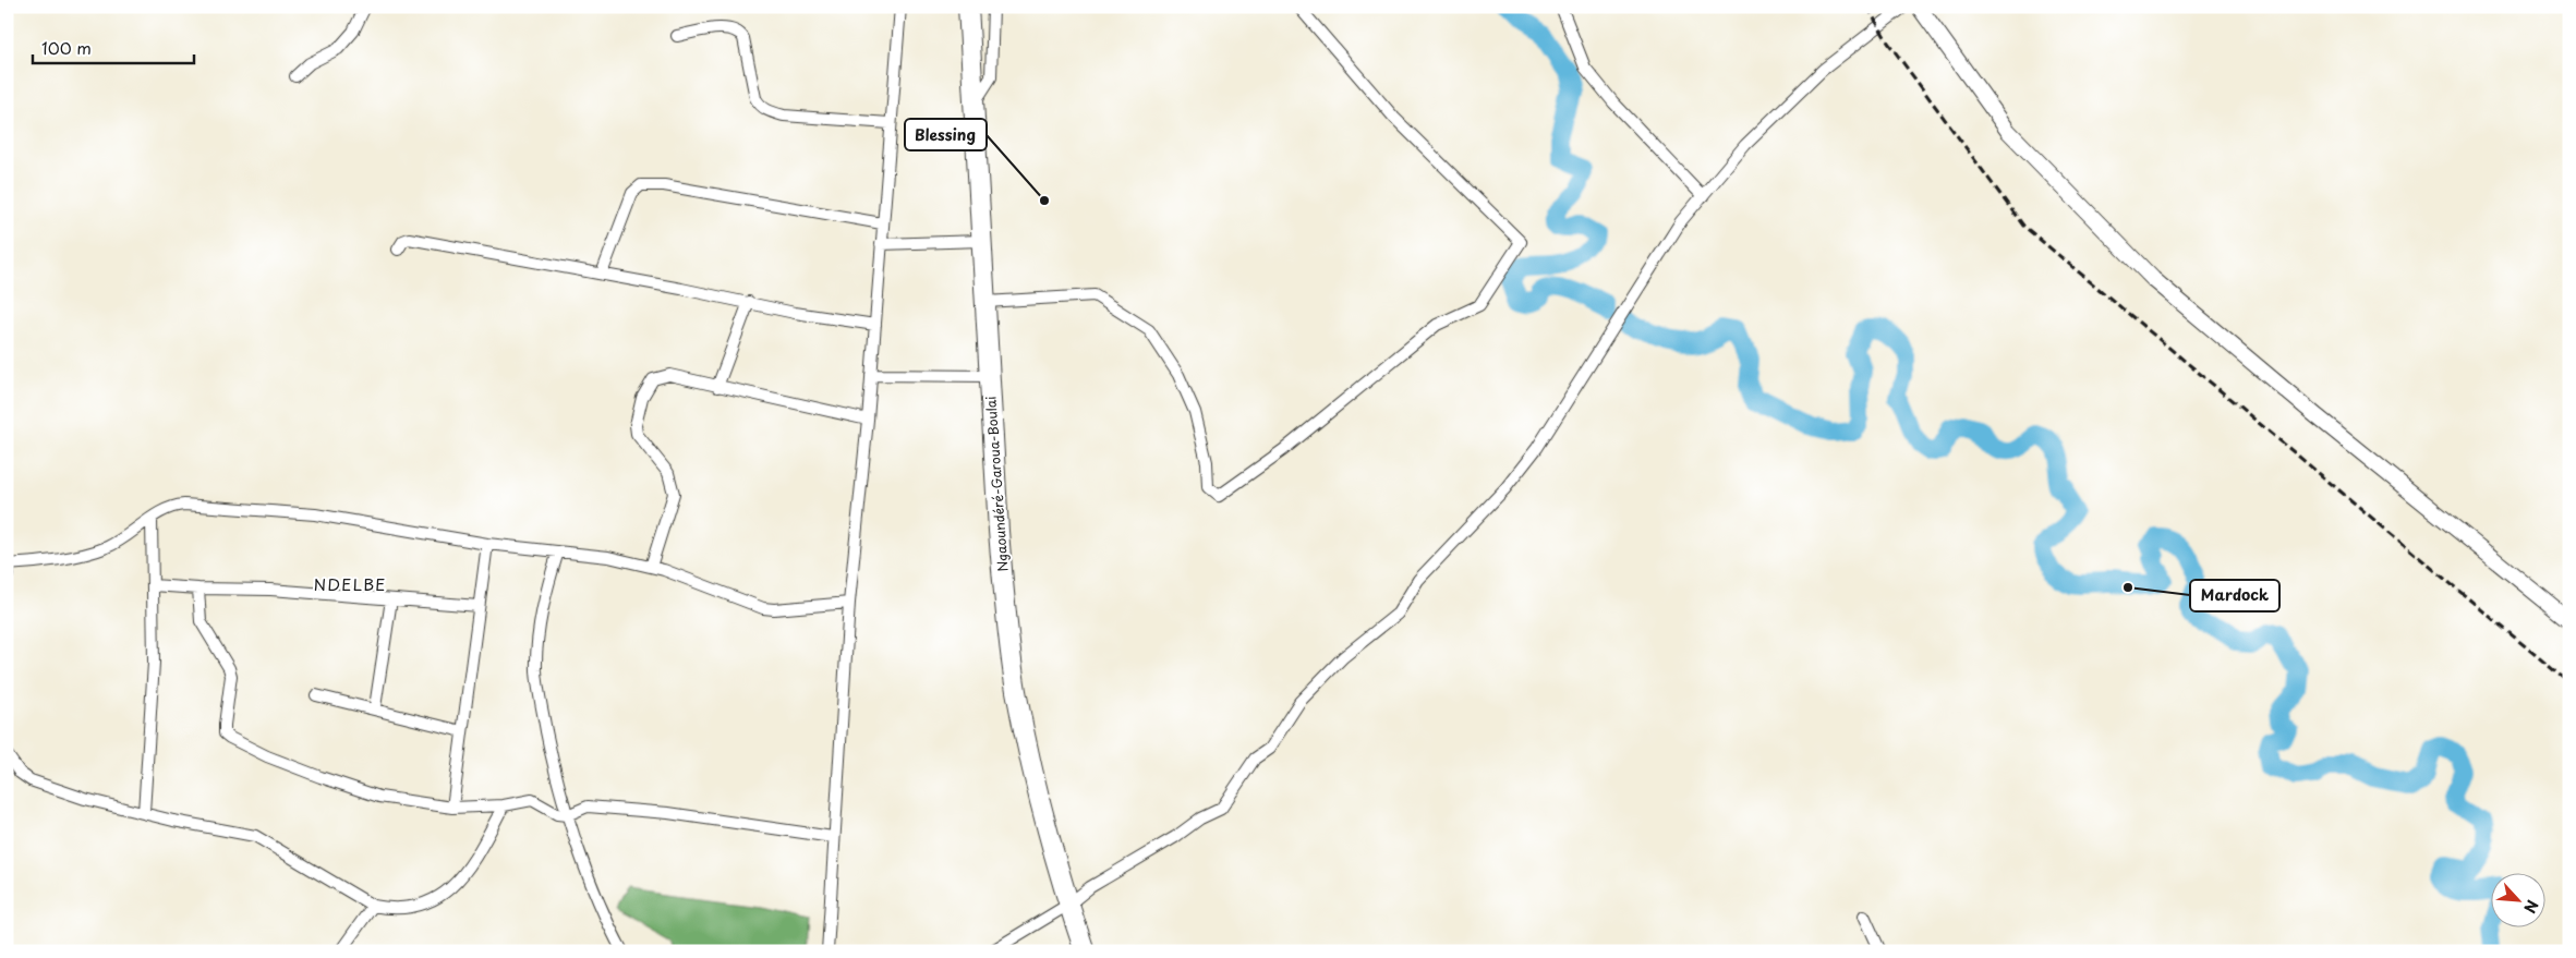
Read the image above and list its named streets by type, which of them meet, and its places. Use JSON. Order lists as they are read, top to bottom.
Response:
{
  "streets": {
    "highway": ["Ngaoundéré-Garoua-Boulai"]
  },
  "districts": ["NDELBE"],
  "places": ["Blessing", "Mardock"],
  "scale_bar": "100 m",
  "north": "bottom right"
}
